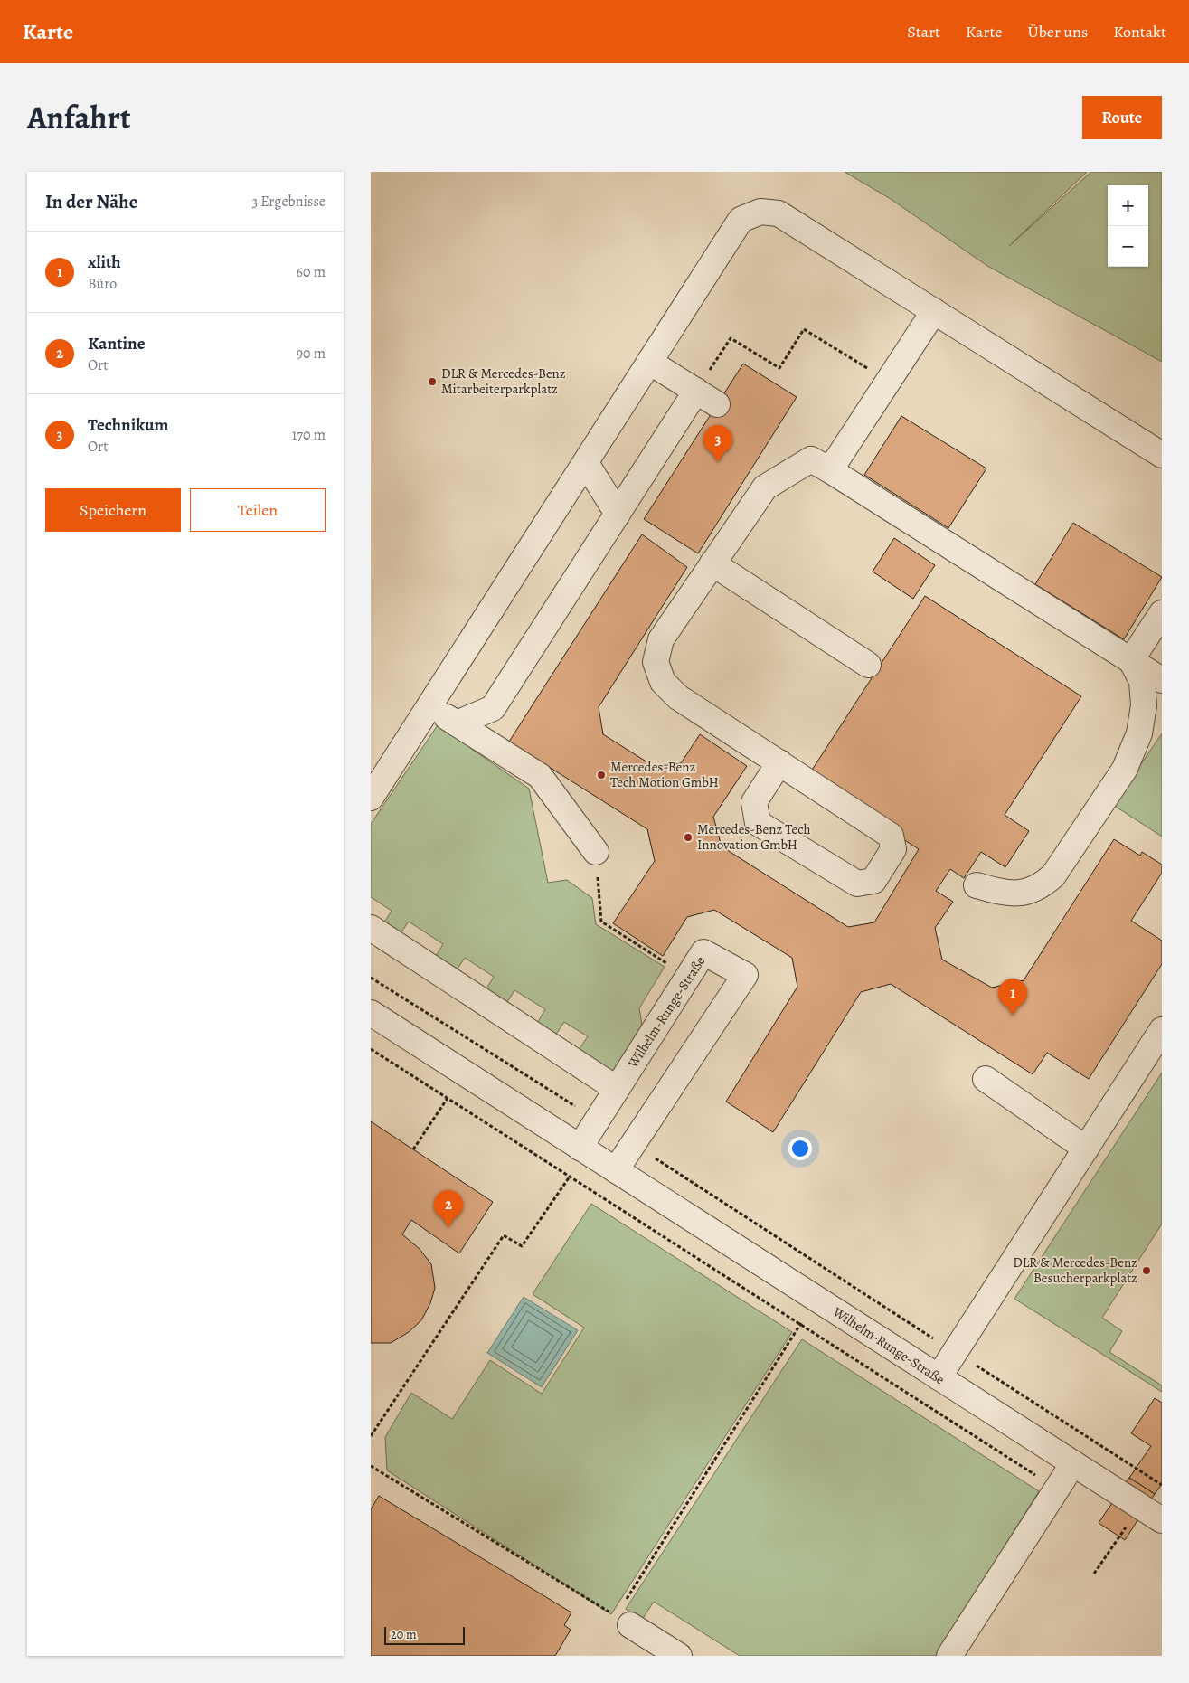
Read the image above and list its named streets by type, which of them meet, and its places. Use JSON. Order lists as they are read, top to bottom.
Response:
{
  "streets": {
    "lane": ["Wilhelm-Runge-Straße"]
  },
  "places": [
    "DLR & Mercedes-Benz Mitarbeiterparkplatz",
    "Mercedes-Benz Tech Motion GmbH",
    "Mercedes-Benz Tech Innovation GmbH",
    "DLR & Mercedes-Benz Besucherparkplatz"
  ],
  "scale_bar": "20 m",
  "page": {
    "header": "Karte",
    "nav": [
      "Start",
      "Karte",
      "Über uns",
      "Kontakt"
    ],
    "title": "Anfahrt",
    "buttons": [
      "Route",
      ["Speichern", "Teilen"]
    ],
    "heading": ["In der Nähe", "3 Ergebnisse"],
    "map_buttons": ["+", "−"],
    "list": [
      {
        "mark": "1",
        "name": "xlith",
        "note": "Büro",
        "value": "60 m"
      },
      {
        "mark": "2",
        "name": "Kantine",
        "note": "Ort",
        "value": "90 m"
      },
      {
        "mark": "3",
        "name": "Technikum",
        "note": "Ort",
        "value": "170 m"
      }
    ],
    "pins": ["3", "1", "2"],
    "scale": "20 m"
  }
}
